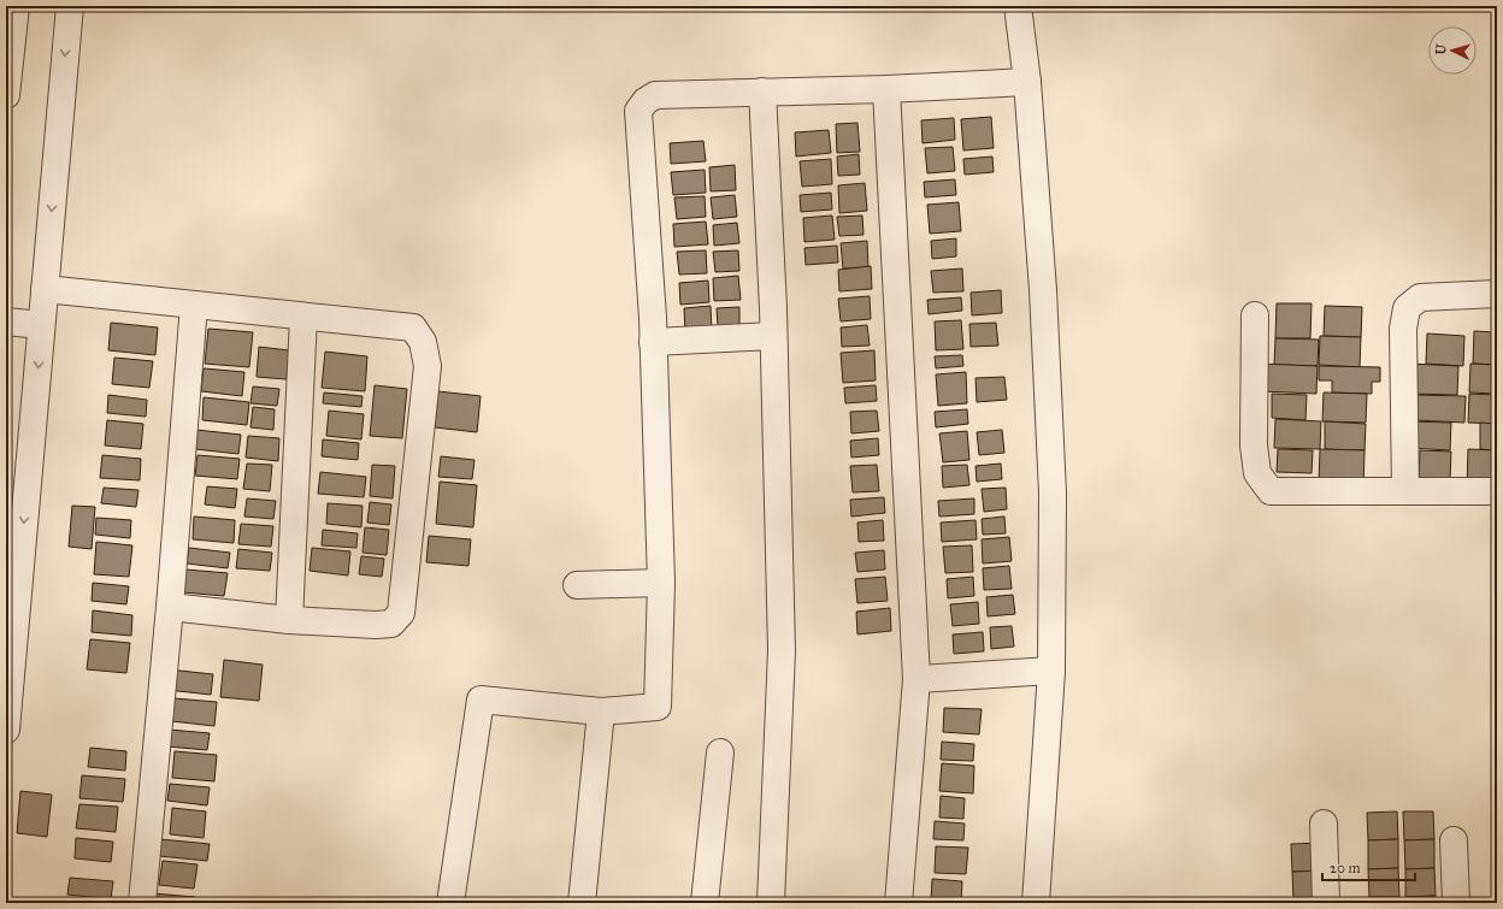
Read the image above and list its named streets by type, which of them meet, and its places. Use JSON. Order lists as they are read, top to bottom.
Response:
{
  "scale_bar": "20 m",
  "north": "left"
}
